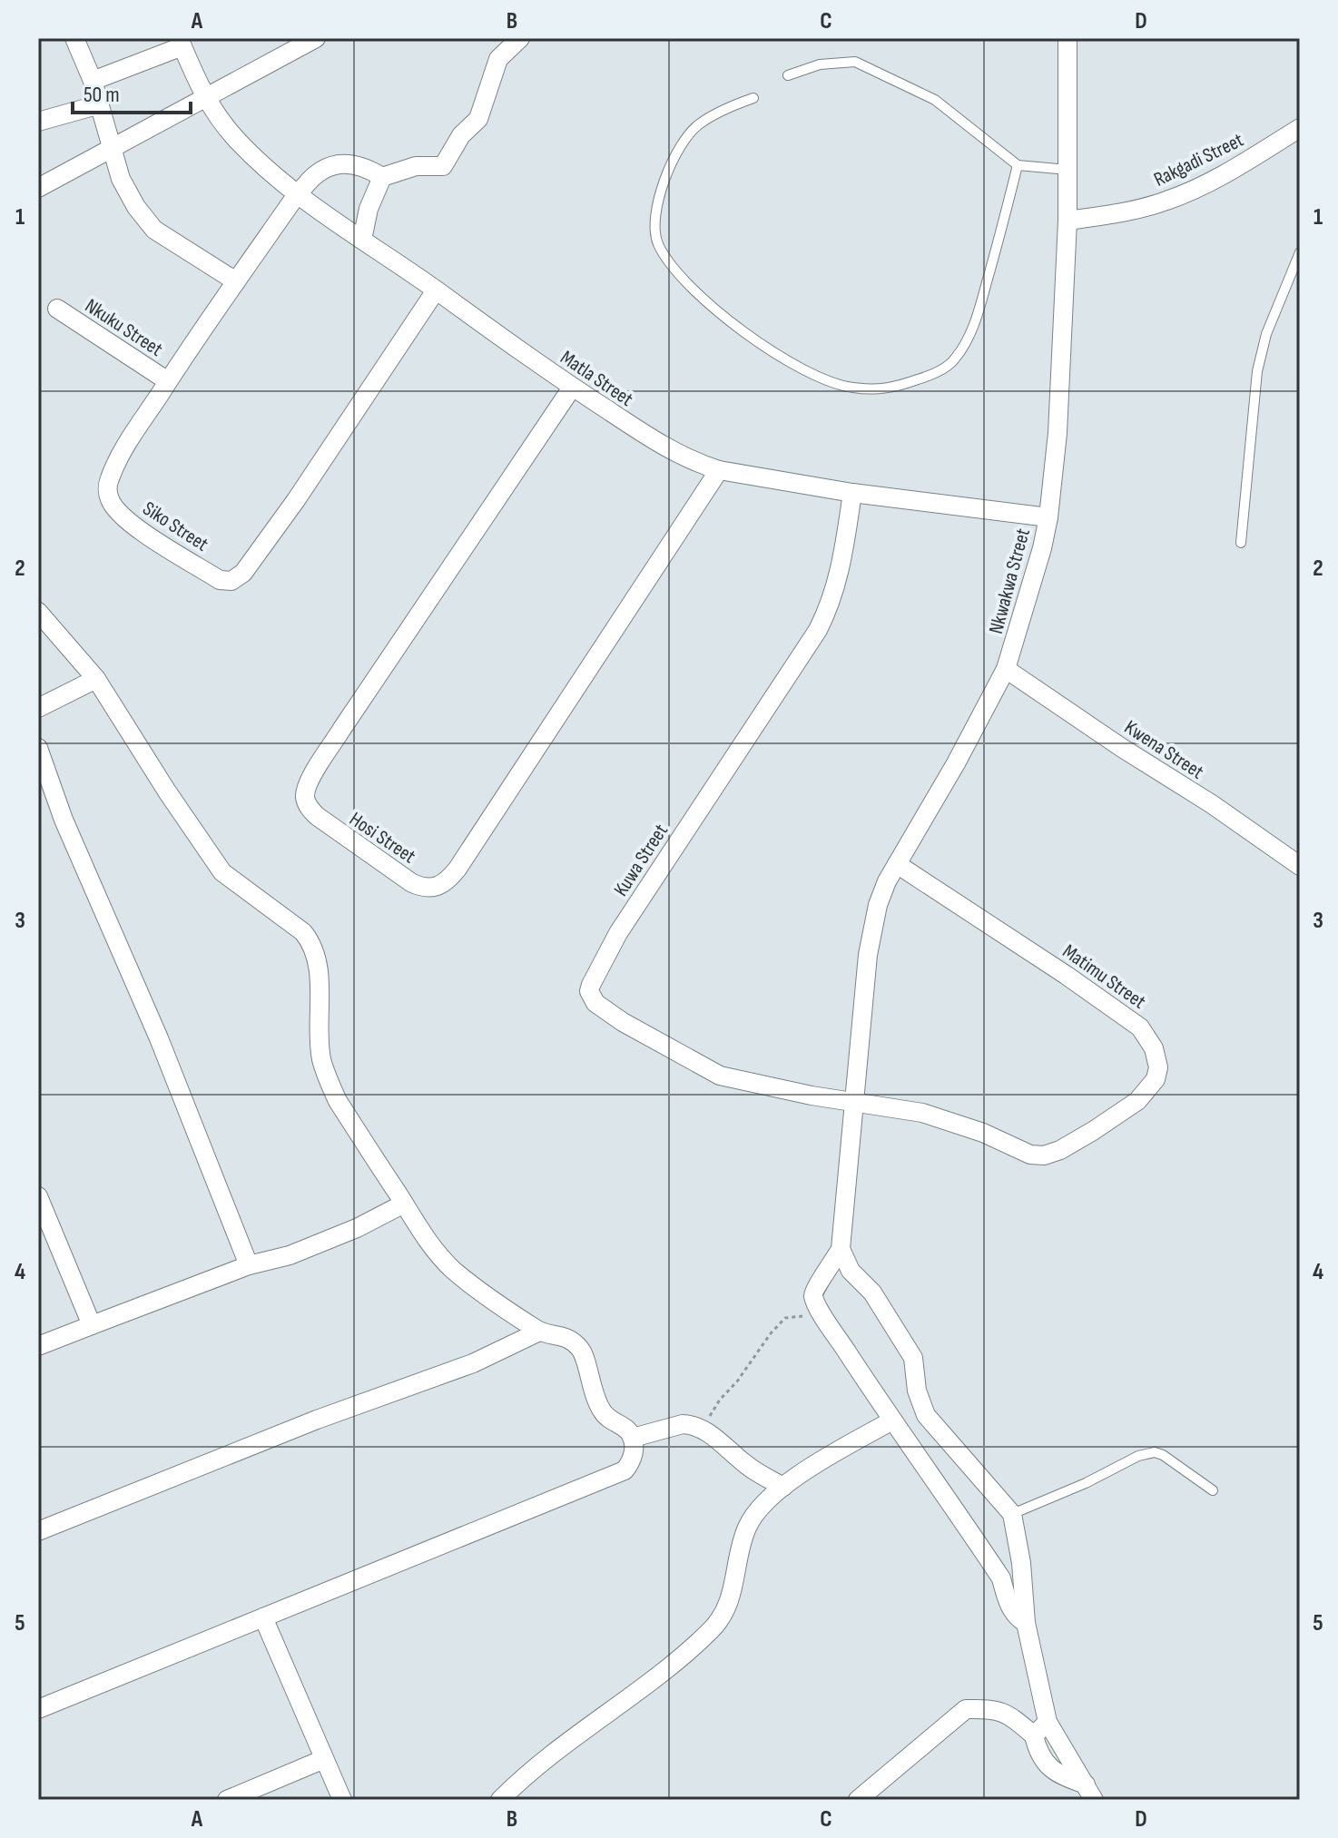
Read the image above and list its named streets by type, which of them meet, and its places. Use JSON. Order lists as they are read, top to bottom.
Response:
{
  "streets": {
    "street": [
      "Rakgadi Street",
      "Nkuku Street",
      "Matla Street",
      "Siko Street",
      "Nkwakwa Street",
      "Kwena Street",
      "Hosi Street",
      "Kuwa Street",
      "Matimu Street"
    ]
  },
  "crossings": [
    ["Rakgadi Street", "Nkwakwa Street"],
    ["Nkuku Street", "Siko Street"],
    ["Matla Street", "Siko Street"],
    ["Matla Street", "Nkwakwa Street"],
    ["Matla Street", "Hosi Street"],
    ["Matla Street", "Kuwa Street"],
    ["Nkwakwa Street", "Kwena Street"],
    ["Nkwakwa Street", "Kuwa Street"],
    ["Nkwakwa Street", "Matimu Street"],
    ["Kuwa Street", "Matimu Street"]
  ],
  "scale_bar": "50 m",
  "grid": {
    "columns": [
      "A",
      "B",
      "C",
      "D"
    ],
    "rows": [
      "1",
      "2",
      "3",
      "4",
      "5"
    ]
  }
}
